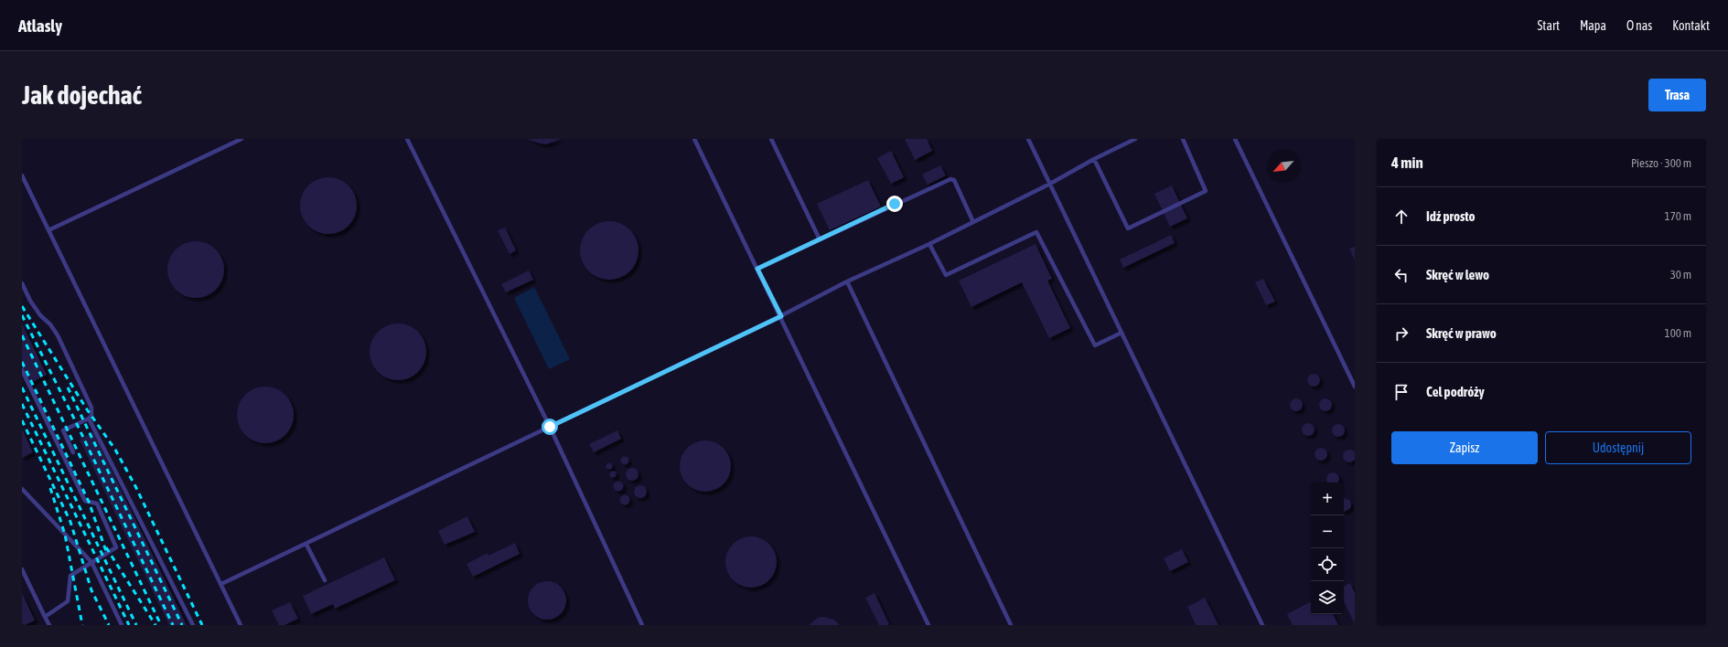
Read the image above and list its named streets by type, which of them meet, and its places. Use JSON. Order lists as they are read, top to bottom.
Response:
{
  "north": "bottom left",
  "page": {
    "header": "Atlasly",
    "nav": [
      "Start",
      "Mapa",
      "O nas",
      "Kontakt"
    ],
    "buttons": [
      "Trasa",
      ["Zapisz", "Udostępnij"]
    ],
    "title": "Jak dojechać",
    "heading": ["4 min", "Pieszo · 300 m"],
    "list": [
      ["Idź prosto", "170 m"],
      ["Skręć w lewo", "30 m"],
      ["Skręć w prawo", "100 m"],
      "Cel podróży"
    ],
    "map_buttons": ["+", "−"]
  }
}
